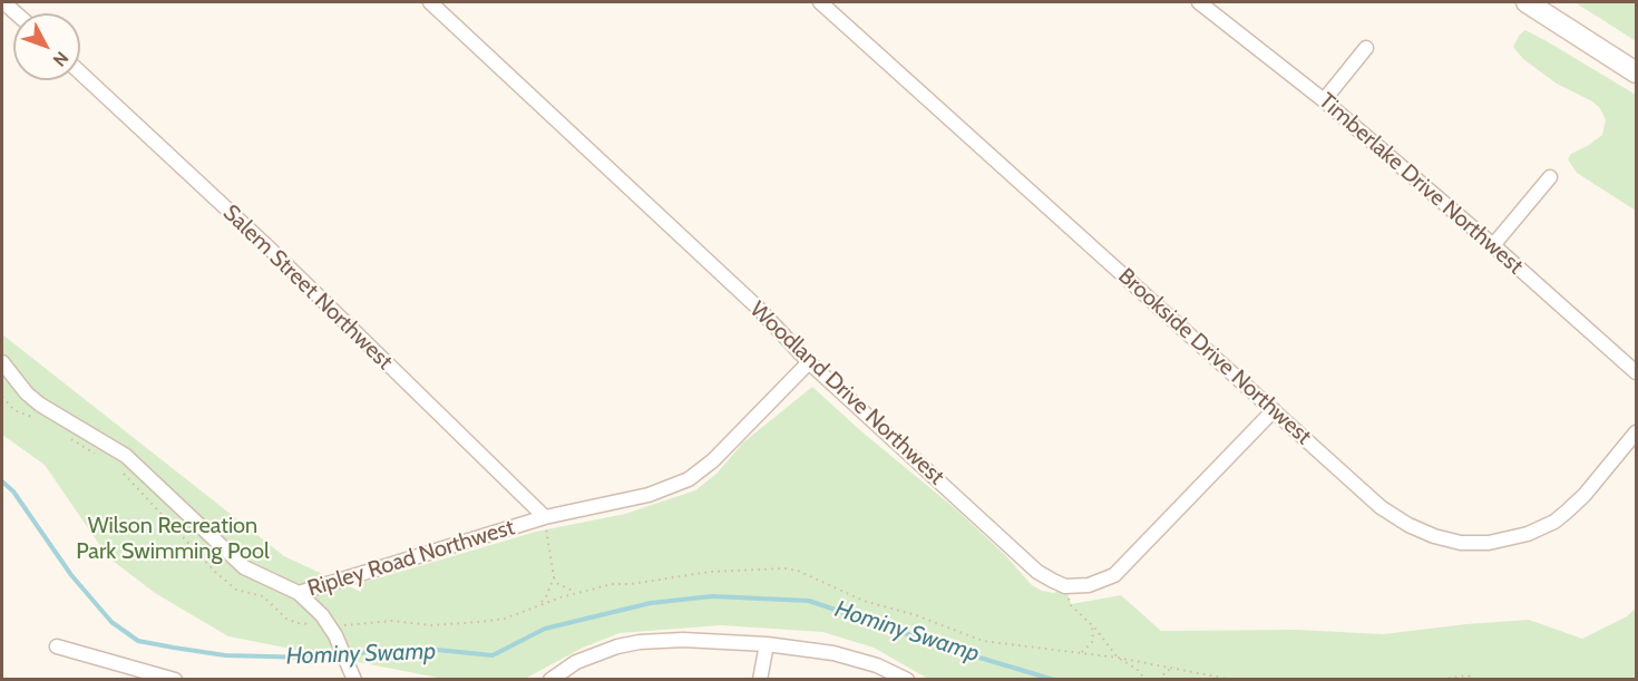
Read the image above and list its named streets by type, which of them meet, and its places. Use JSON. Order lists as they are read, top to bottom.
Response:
{
  "streets": {
    "street": [
      "Timberlake Drive Northwest",
      "Salem Street Northwest",
      "Brookside Drive Northwest",
      "Woodland Drive Northwest",
      "Ripley Road Northwest"
    ]
  },
  "crossings": [
    ["Salem Street Northwest", "Ripley Road Northwest"],
    ["Woodland Drive Northwest", "Ripley Road Northwest"]
  ],
  "water": ["Hominy Swamp"],
  "parks": ["Wilson Recreation Park Swimming Pool"],
  "north": "bottom right"
}
